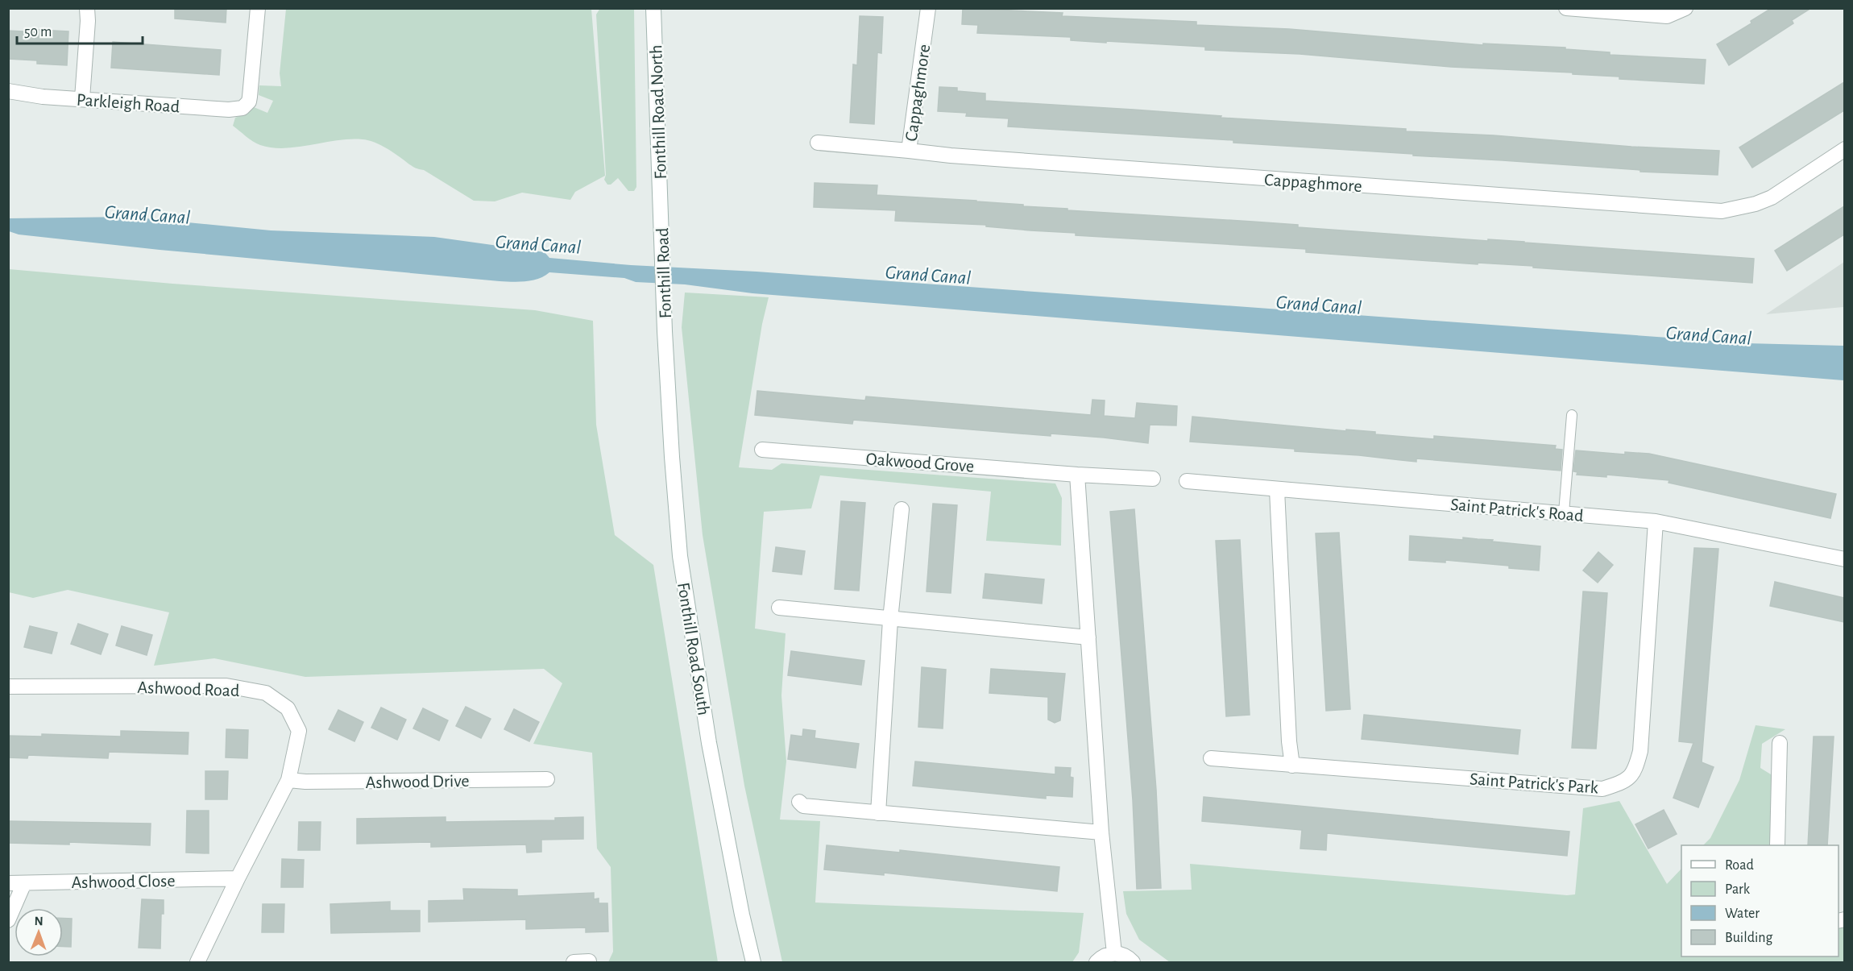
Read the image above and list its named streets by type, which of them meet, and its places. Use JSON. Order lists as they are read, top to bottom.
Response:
{
  "streets": {
    "street": [
      "Cappaghmore",
      "Parkleigh Road",
      "Fonthill Road North",
      "Fonthill Road",
      "Oakwood Grove",
      "Saint Patrick's Road",
      "Fonthill Road South",
      "Ashwood Road",
      "Ashwood Drive",
      "Saint Patrick's Park",
      "Ashwood Close"
    ]
  },
  "crossings": [
    ["Fonthill Road North", "Fonthill Road"],
    ["Fonthill Road", "Fonthill Road South"],
    ["Saint Patrick's Road", "Saint Patrick's Park"],
    ["Ashwood Road", "Ashwood Drive"],
    ["Ashwood Road", "Ashwood Close"]
  ],
  "water": ["Grand Canal"],
  "legend": [
    "Road",
    "Park",
    "Water",
    "Building"
  ],
  "scale_bar": "50 m",
  "north": "top"
}
